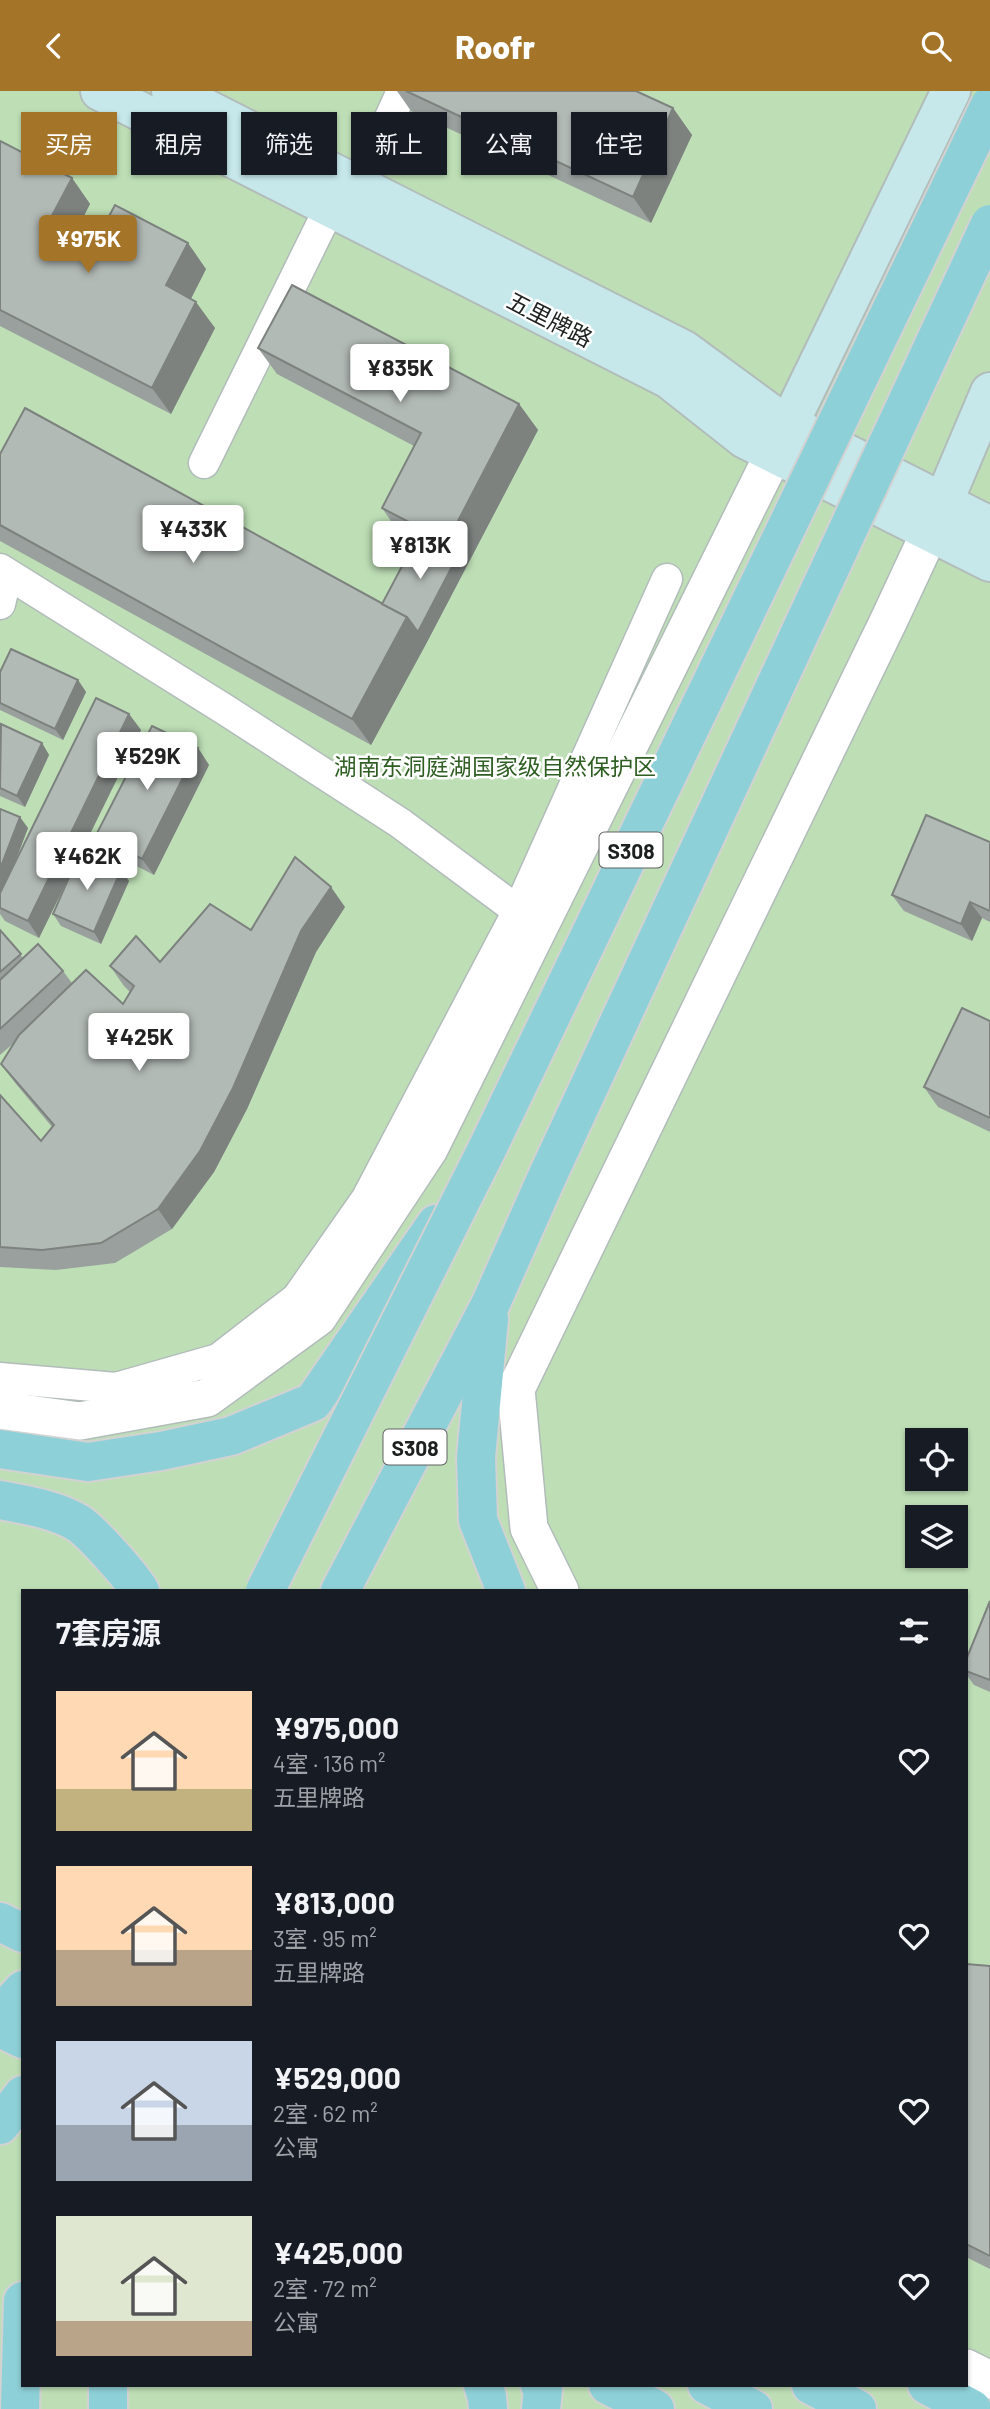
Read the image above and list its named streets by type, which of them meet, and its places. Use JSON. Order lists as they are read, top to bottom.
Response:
{
  "streets": {
    "main road": ["五里牌路", "S308"]
  },
  "parks": ["湖南东洞庭湖国家级自然保护区"],
  "page": {
    "header": "Roofr",
    "chip": [
      "买房",
      "租房",
      "筛选",
      "新上",
      "公寓",
      "住宅"
    ],
    "price": [
      "¥975K",
      "¥835K",
      "¥433K",
      "¥813K",
      "¥529K",
      "¥462K",
      "¥425K"
    ],
    "heading": "7套房源",
    "list": [
      {
        "name": "¥975,000",
        "note": "4室 · 136 m² · 五里牌路"
      },
      {
        "name": "¥813,000",
        "note": "3室 · 95 m² · 五里牌路"
      },
      {
        "name": "¥529,000",
        "note": "2室 · 62 m² · 公寓"
      },
      {
        "name": "¥425,000",
        "note": "2室 · 72 m² · 公寓"
      }
    ]
  }
}
